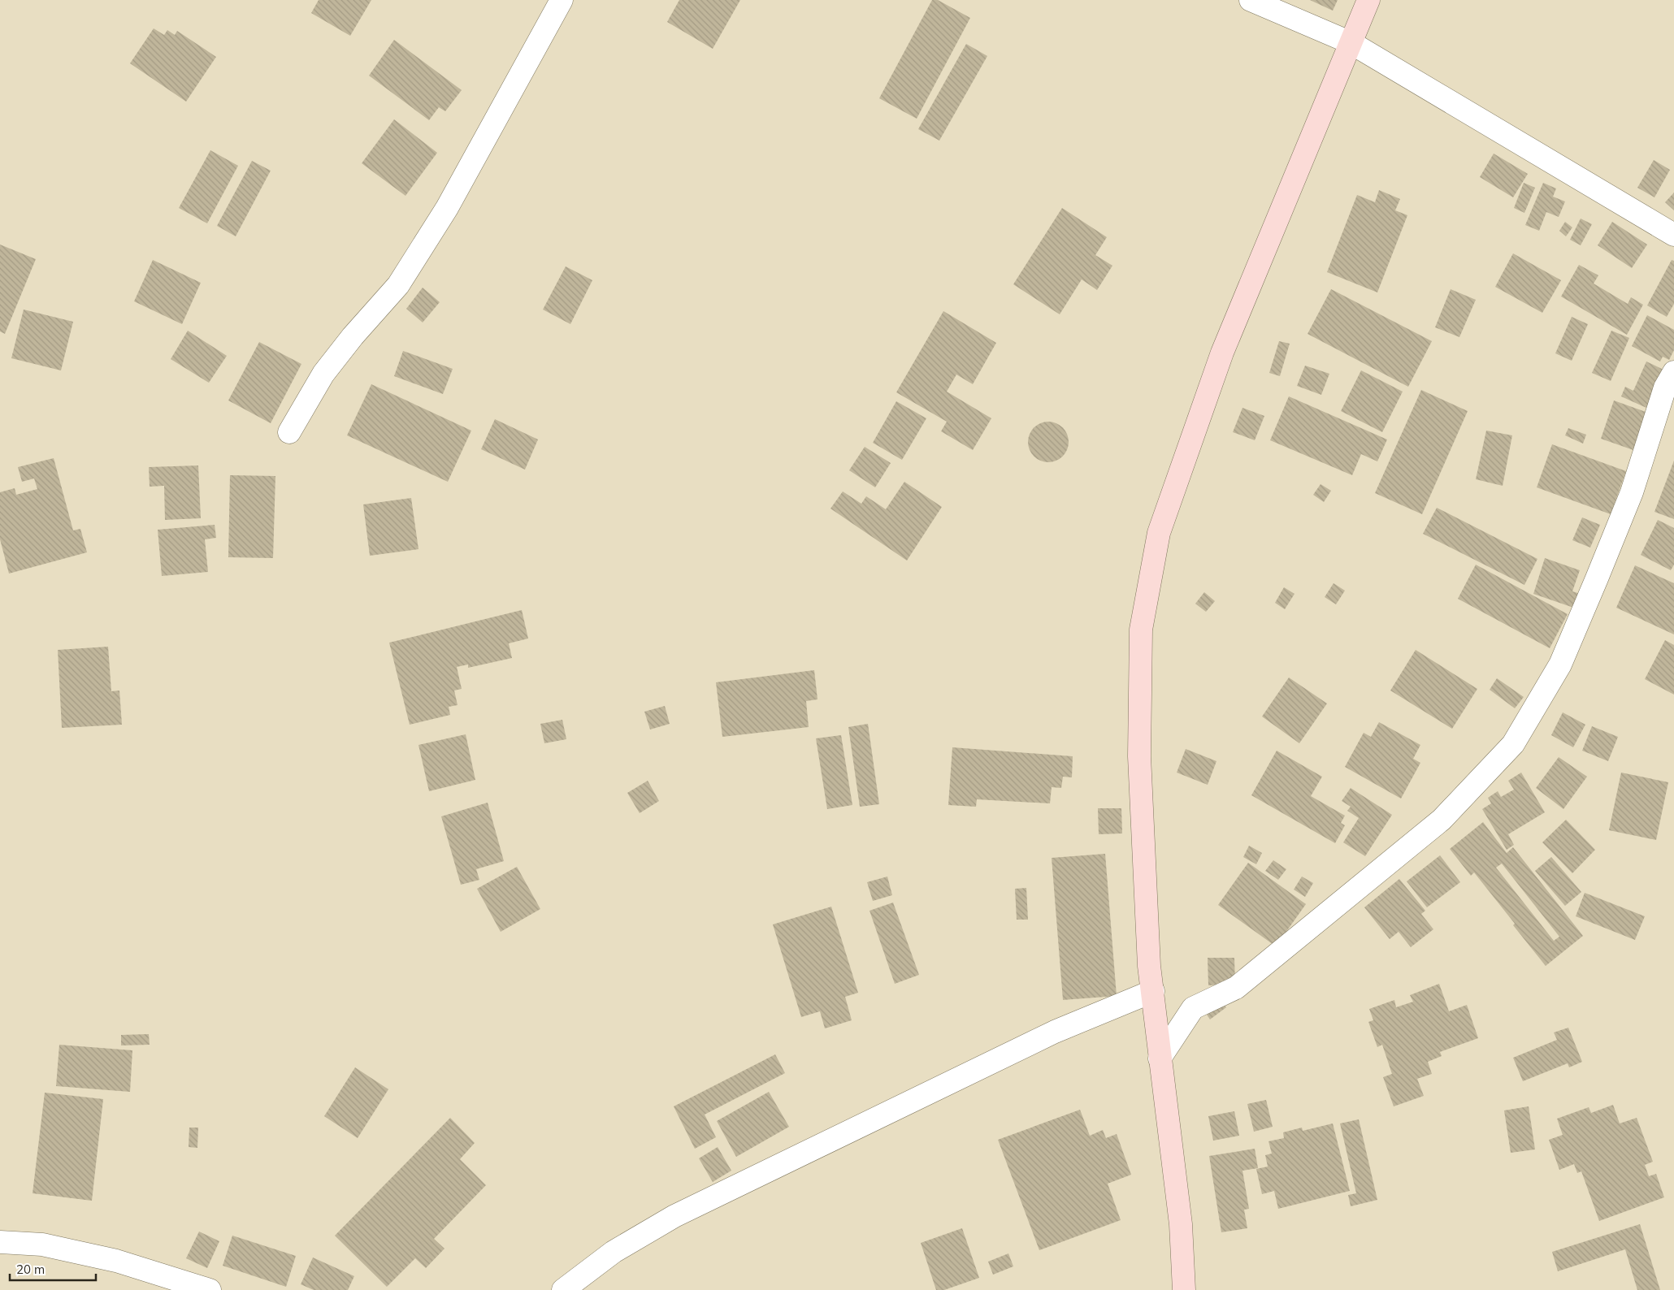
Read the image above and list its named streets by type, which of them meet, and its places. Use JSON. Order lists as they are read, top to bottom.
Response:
{
  "scale_bar": "20 m"
}
